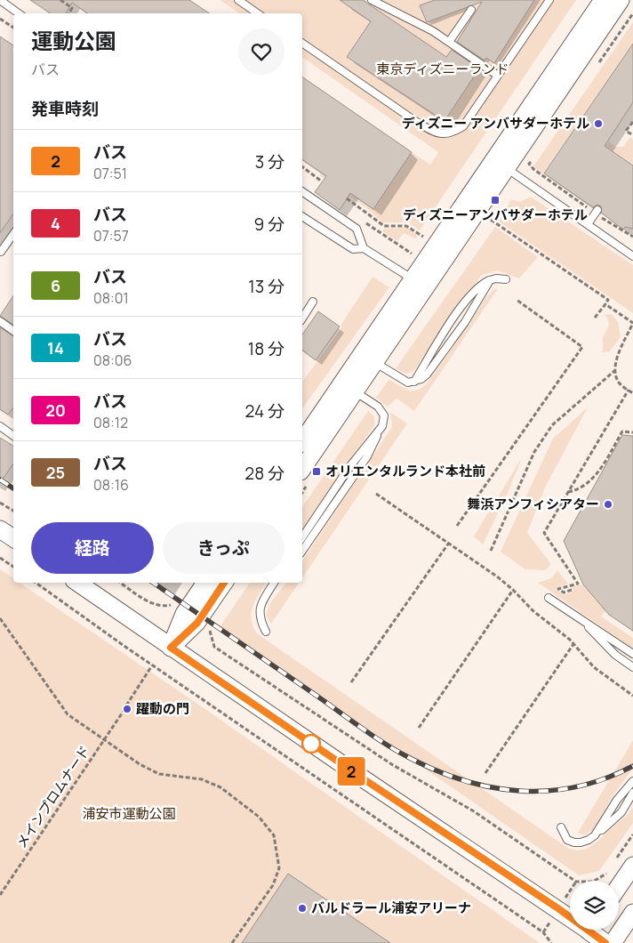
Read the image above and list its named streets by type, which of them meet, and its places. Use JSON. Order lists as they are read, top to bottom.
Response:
{
  "streets": {
    "path": ["メインプロムナード"]
  },
  "parks": ["東京ディズニーランド", "浦安市運動公園"],
  "places": {
    "other": [
      "ディズニー アンバサダーホテル",
      "舞浜アンフィシアター",
      "躍動の門",
      "バルドラール浦安アリーナ"
    ],
    "transit": ["ディズニーアンバサダーホテル", "オリエンタルランド本社前"]
  },
  "lines": ["bus line 2"],
  "page": {
    "on_map": "2",
    "heading": [
      ["運動公園", "バス"],
      "発車時刻"
    ],
    "list": [
      {
        "mark": "2",
        "name": "バス",
        "note": "07:51",
        "value": "3 分"
      },
      {
        "mark": "4",
        "name": "バス",
        "note": "07:57",
        "value": "9 分"
      },
      {
        "mark": "6",
        "name": "バス",
        "note": "08:01",
        "value": "13 分"
      },
      {
        "mark": "14",
        "name": "バス",
        "note": "08:06",
        "value": "18 分"
      },
      {
        "mark": "20",
        "name": "バス",
        "note": "08:12",
        "value": "24 分"
      },
      {
        "mark": "25",
        "name": "バス",
        "note": "08:16",
        "value": "28 分"
      }
    ],
    "buttons": ["経路", "きっぷ"]
  }
}
